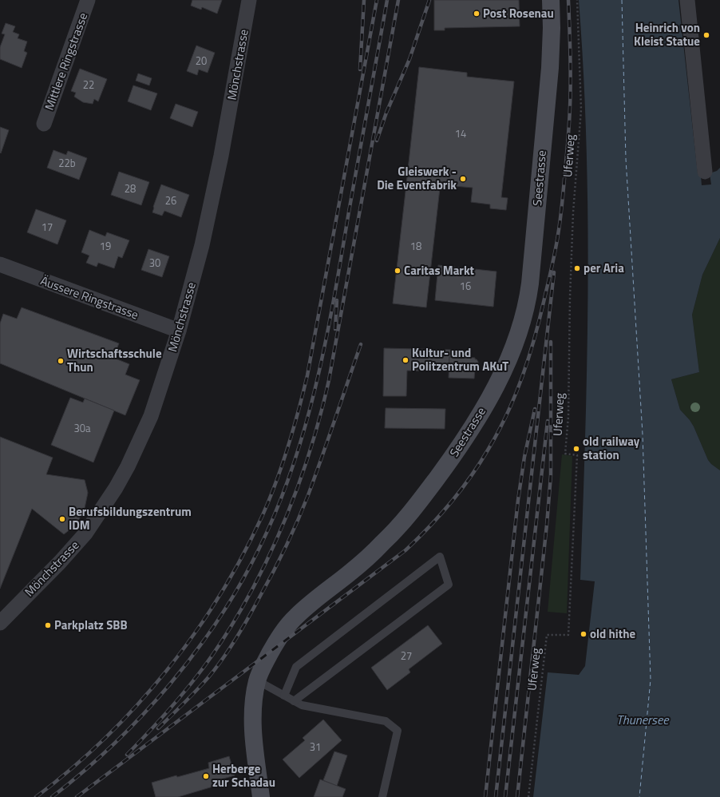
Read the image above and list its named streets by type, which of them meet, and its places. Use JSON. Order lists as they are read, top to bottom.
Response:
{
  "streets": {
    "street": [
      "Mittlere Ringstrasse",
      "Mönchstrasse",
      "Seestrasse",
      "Äussere Ringstrasse"
    ],
    "path": ["Uferweg"]
  },
  "crossings": [
    ["Mönchstrasse", "Äussere Ringstrasse"]
  ],
  "water": ["Thunersee"],
  "places": [
    "Post Rosenau",
    "Heinrich von Kleist Statue",
    "Gleiswerk - Die Eventfabrik",
    "per Aria",
    "Caritas Markt",
    "Kultur- und Politzentrum AKuT",
    "Wirtschaftsschule Thun",
    "old railway station",
    "Berufsbildungszentrum IDM",
    "Parkplatz SBB",
    "old hithe",
    "Herberge zur Schadau"
  ],
  "house_numbers": [
    "20",
    "22",
    "14",
    "22b",
    "28",
    "26",
    "17",
    "19",
    "18",
    "30",
    "16",
    "30a",
    "27",
    "31"
  ]
}
